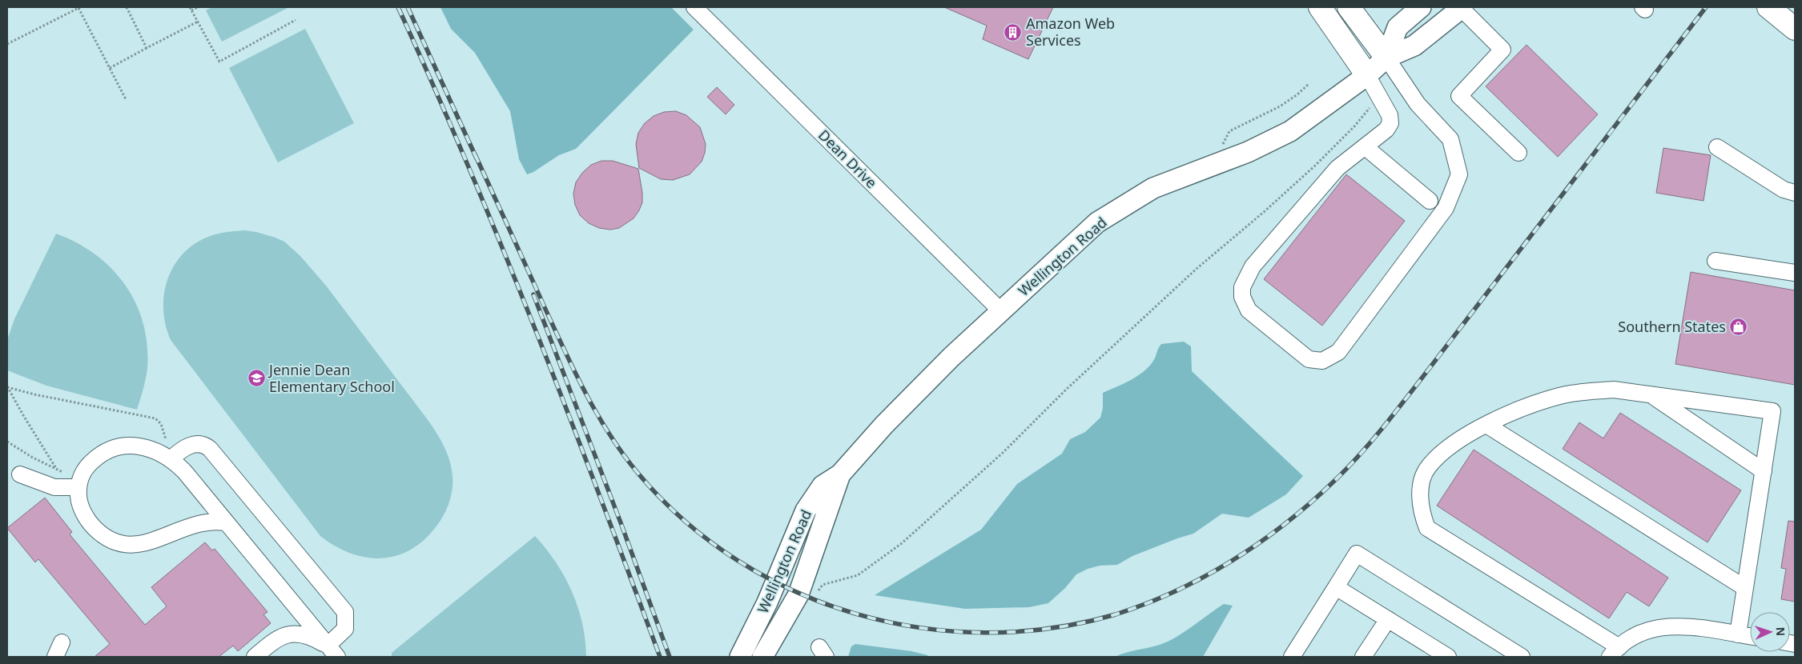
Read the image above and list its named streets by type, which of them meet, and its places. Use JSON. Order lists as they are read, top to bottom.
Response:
{
  "streets": {
    "main road": ["Wellington Road"],
    "street": ["Dean Drive"]
  },
  "crossings": [
    ["Dean Drive", "Wellington Road"]
  ],
  "places": {
    "building": ["Amazon Web Services"],
    "shop": ["Southern States"],
    "school or university": ["Jennie Dean Elementary School"]
  },
  "north": "right"
}
